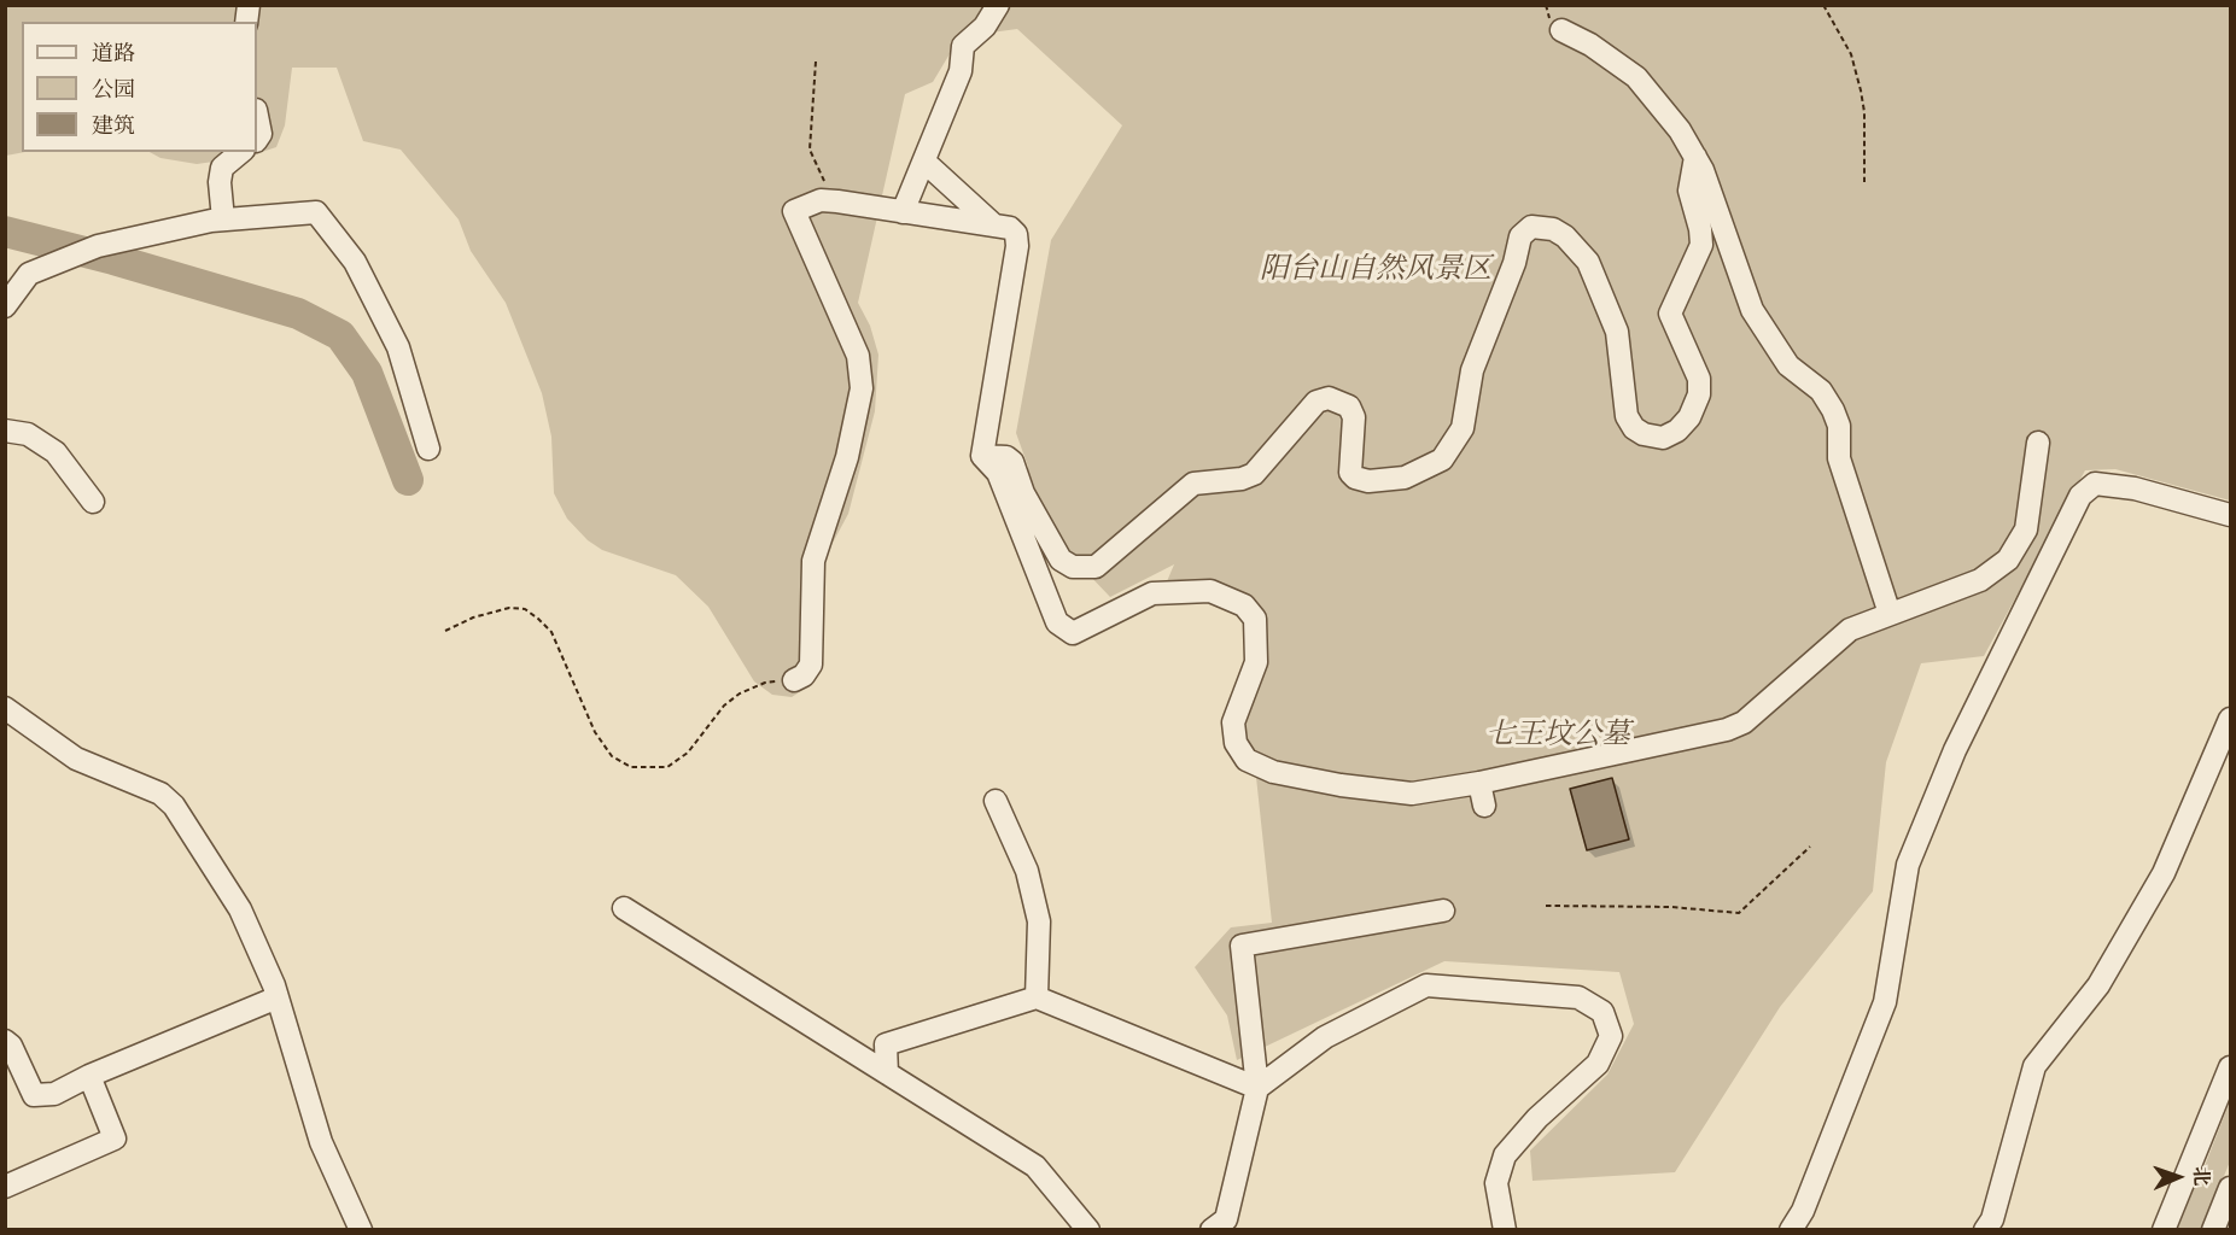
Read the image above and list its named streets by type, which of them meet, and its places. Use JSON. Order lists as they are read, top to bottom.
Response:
{
  "parks": ["阳台山自然风景区", "七王坟公墓"],
  "legend": ["道路", "公园", "建筑"],
  "north": "right"
}
